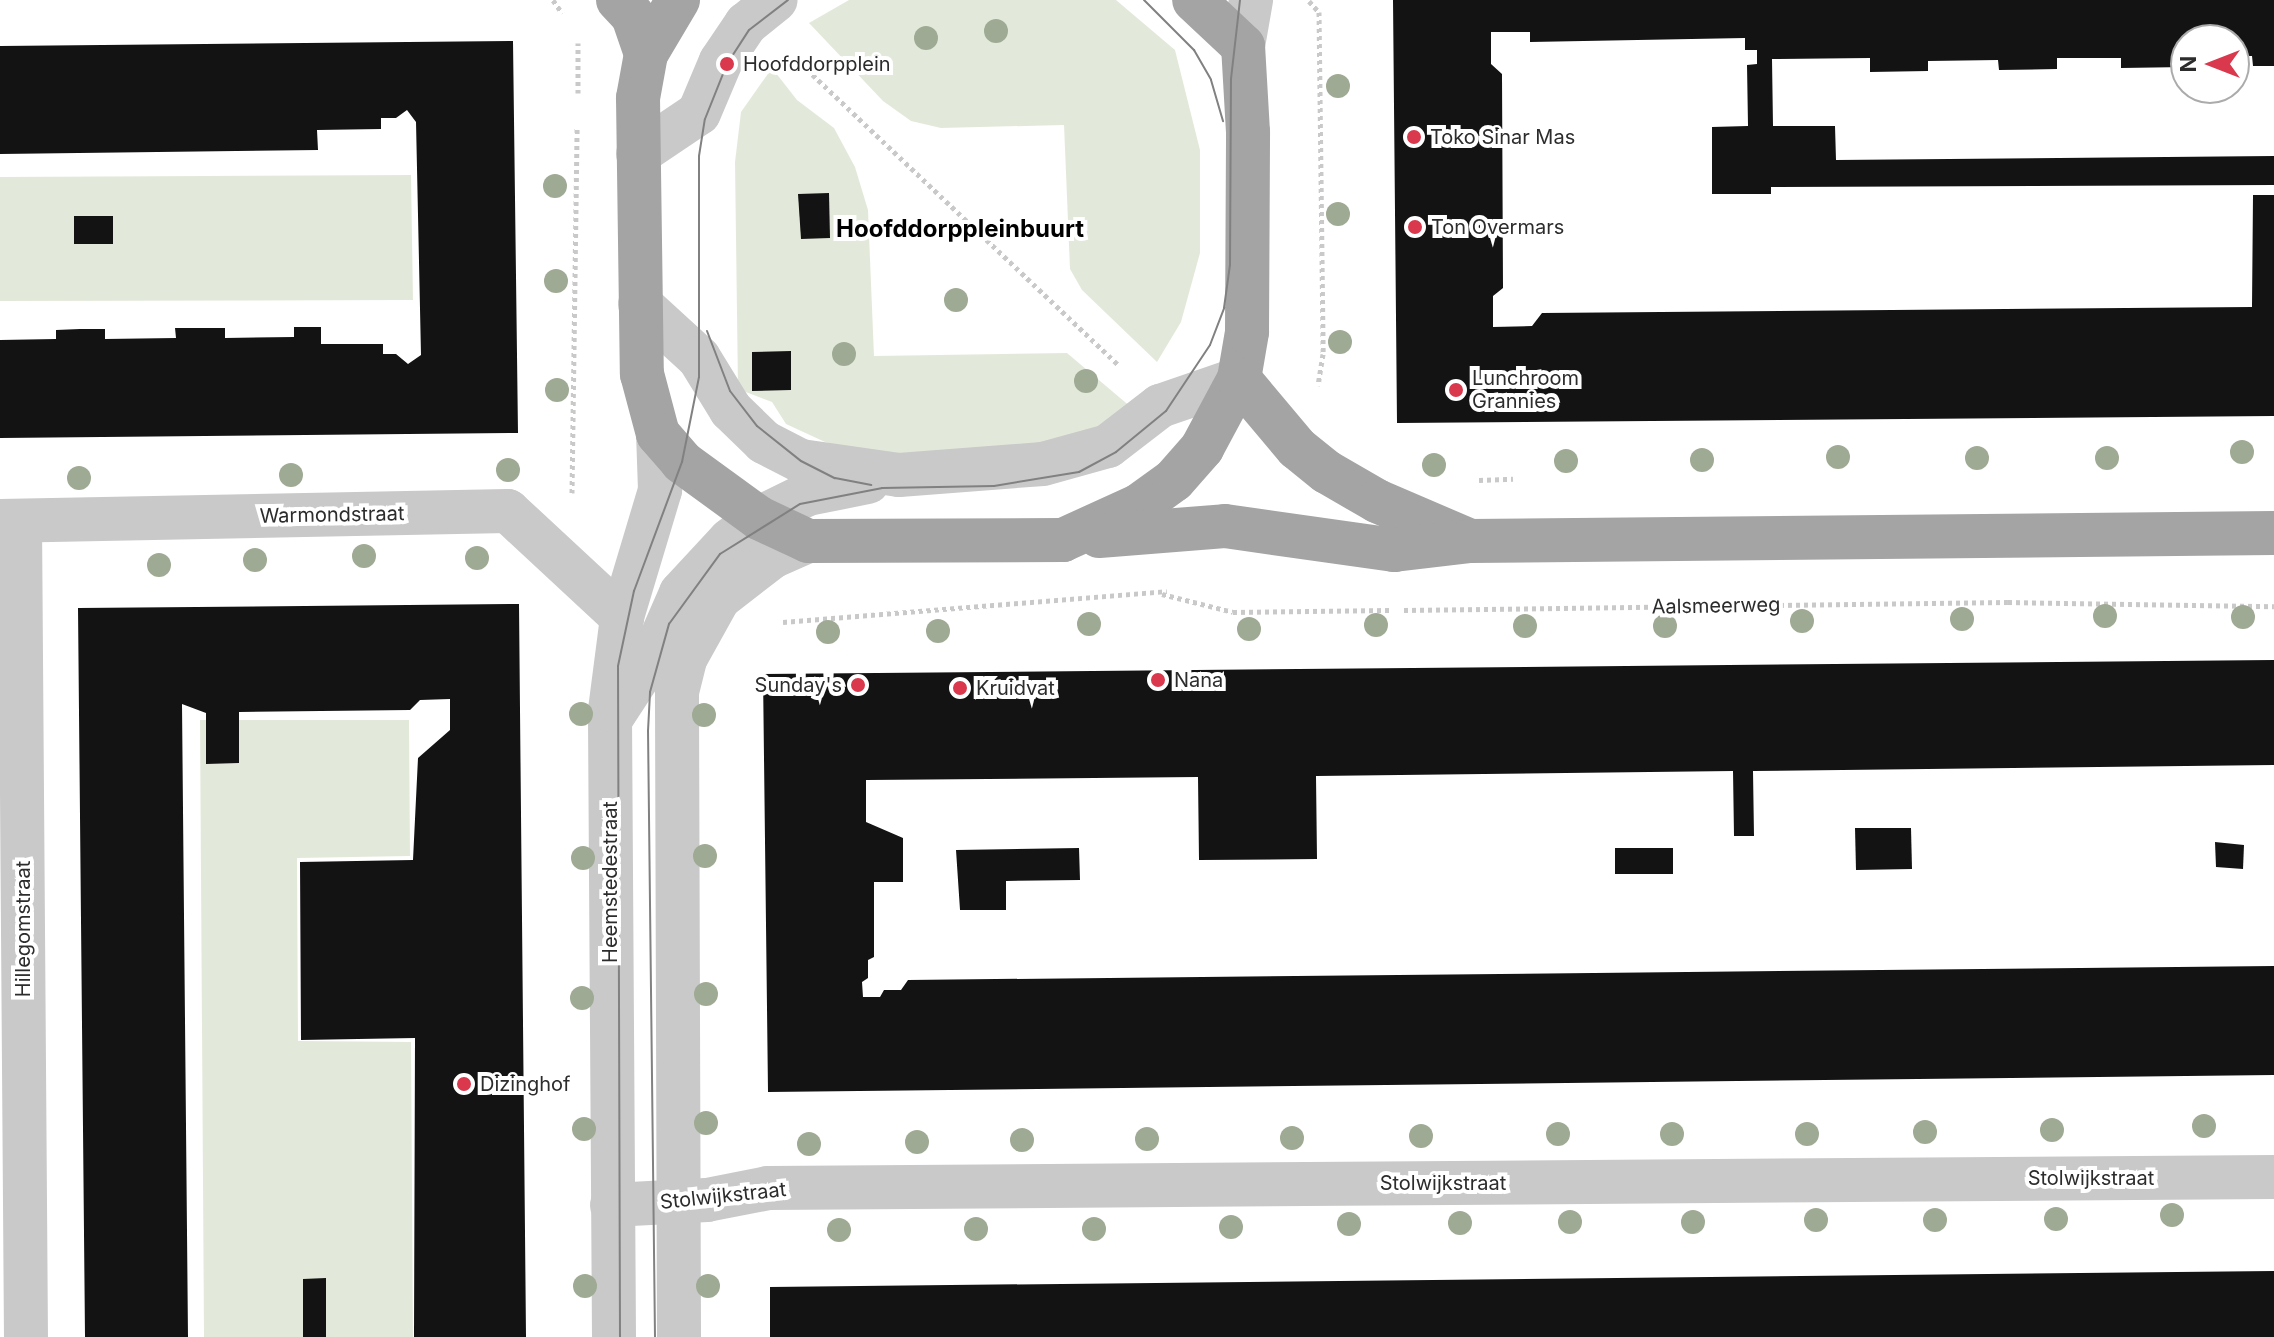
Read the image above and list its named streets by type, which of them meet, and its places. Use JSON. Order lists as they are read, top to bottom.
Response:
{
  "streets": {
    "street": [
      "Warmondstraat",
      "Heemstedestraat",
      "Hillegomstraat",
      "Stolwijkstraat"
    ],
    "path": ["Aalsmeerweg"]
  },
  "crossings": [
    ["Warmondstraat", "Heemstedestraat"],
    ["Warmondstraat", "Hillegomstraat"],
    ["Heemstedestraat", "Stolwijkstraat"]
  ],
  "districts": ["Hoofddorppleinbuurt"],
  "places": [
    "Hoofddorpplein",
    "Toko Sinar Mas",
    "Ton Overmars",
    "Lunchroom Grannies",
    "Nana",
    "Sunday's",
    "Kruidvat",
    "Dizinghof"
  ],
  "north": "left"
}
